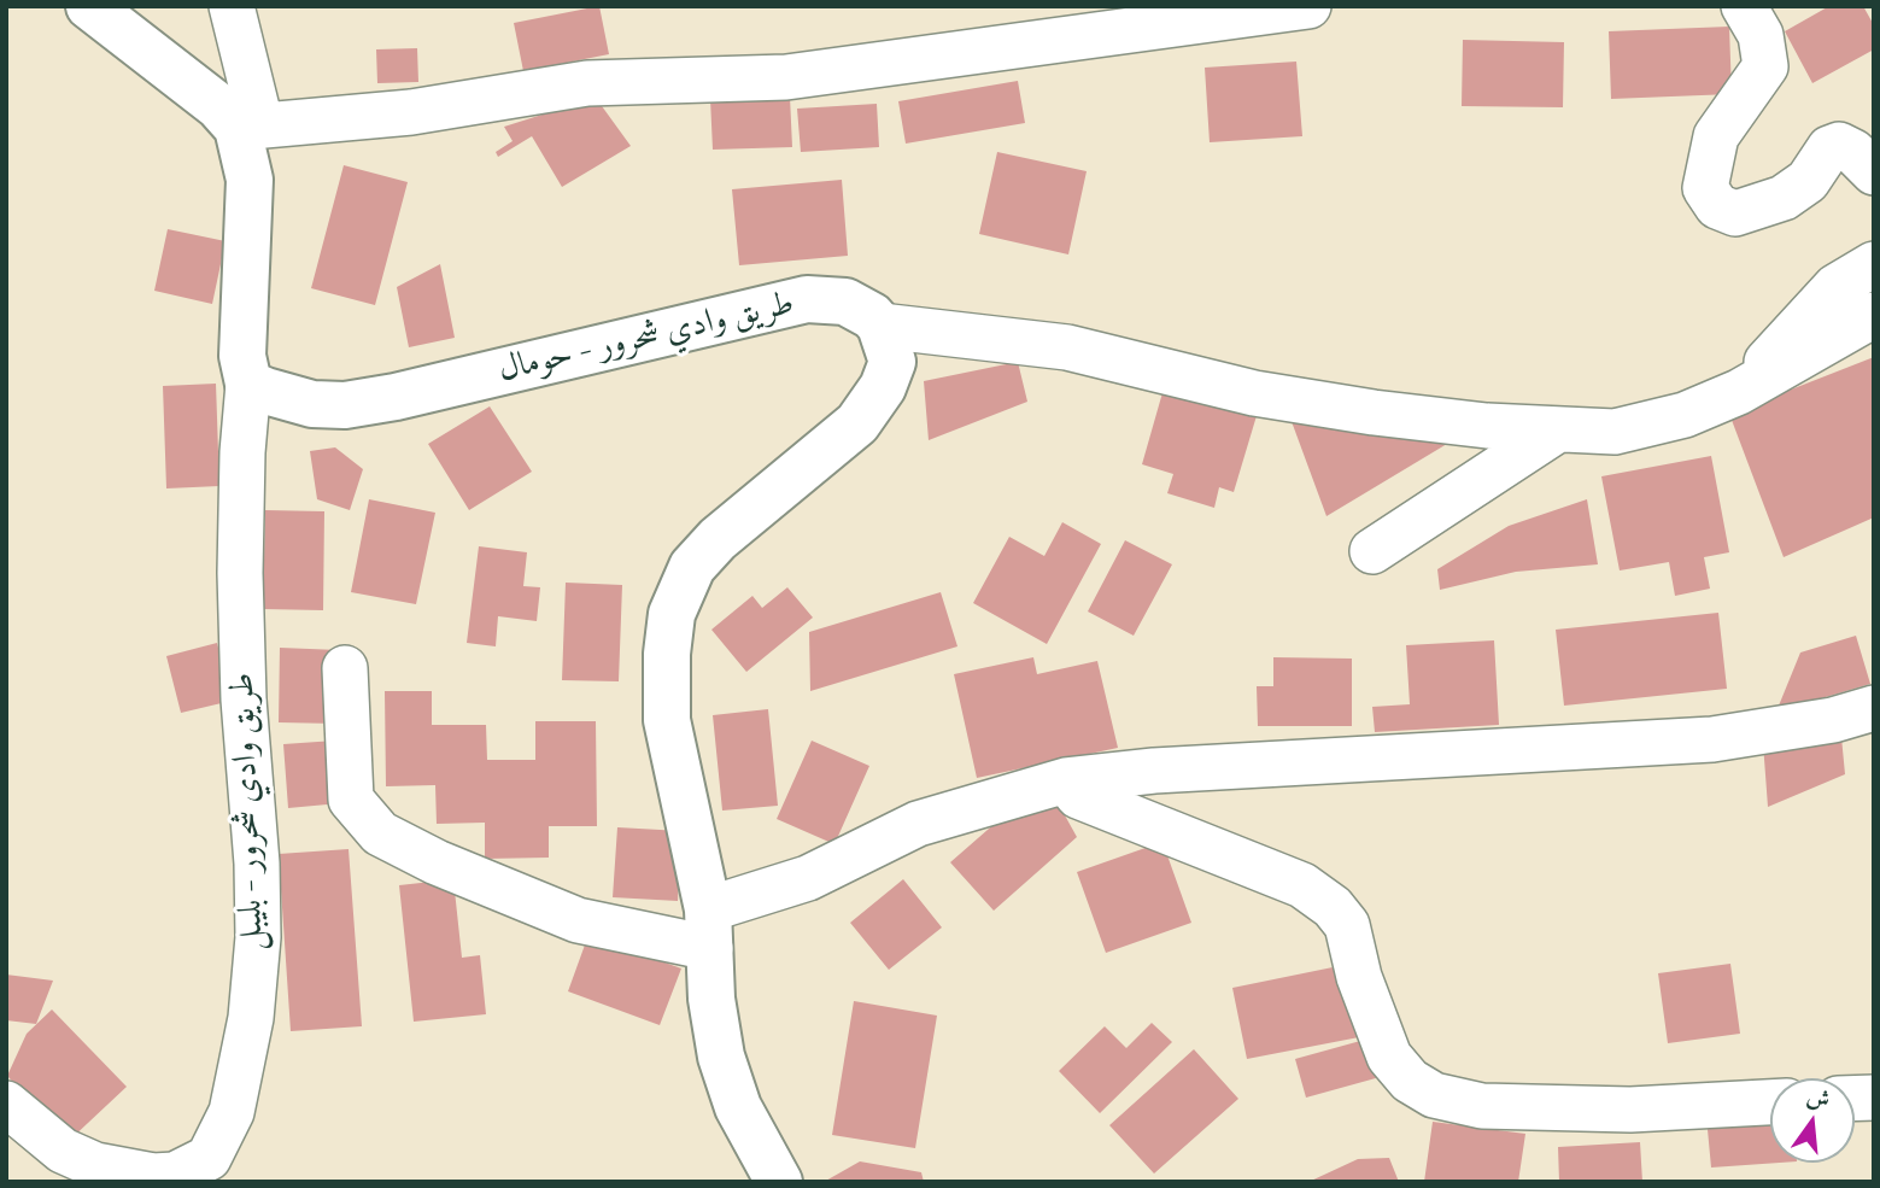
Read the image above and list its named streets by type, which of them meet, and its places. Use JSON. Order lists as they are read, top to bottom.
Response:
{
  "streets": {
    "main road": ["طريق وادي شحرور - حومال"],
    "street": ["طريق وادي شحرور - بليبل"]
  },
  "crossings": [
    ["طريق وادي شحرور - حومال", "طريق وادي شحرور - بليبل"]
  ],
  "north": "top"
}
